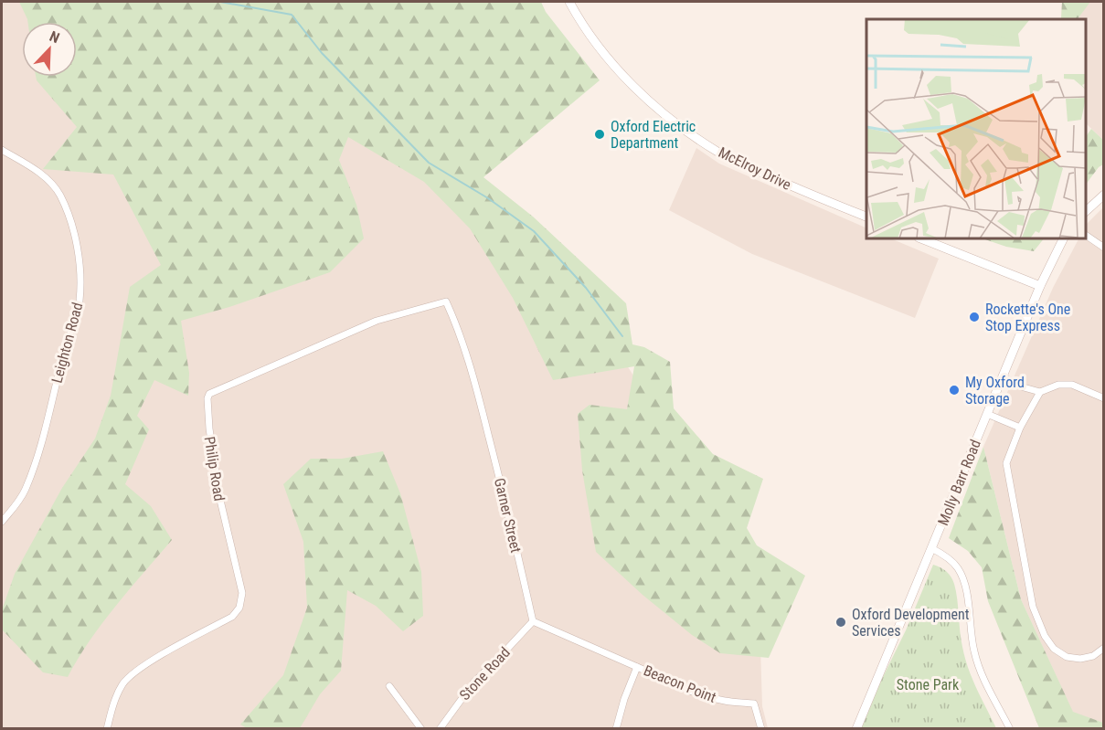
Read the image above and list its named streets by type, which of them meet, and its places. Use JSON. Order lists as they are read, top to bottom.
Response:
{
  "streets": {
    "main road": ["McElroy Drive", "Molly Barr Road"],
    "street": [
      "Leighton Road",
      "Philip Road",
      "Garner Street",
      "Stone Road",
      "Beacon Point"
    ]
  },
  "crossings": [
    ["Philip Road", "Garner Street"],
    ["Garner Street", "Stone Road"]
  ],
  "parks": ["Stone Park"],
  "places": [
    "Oxford Electric Department",
    "Rockette's One Stop Express",
    "My Oxford Storage",
    "Oxford Development Services"
  ],
  "north": "top right"
}
